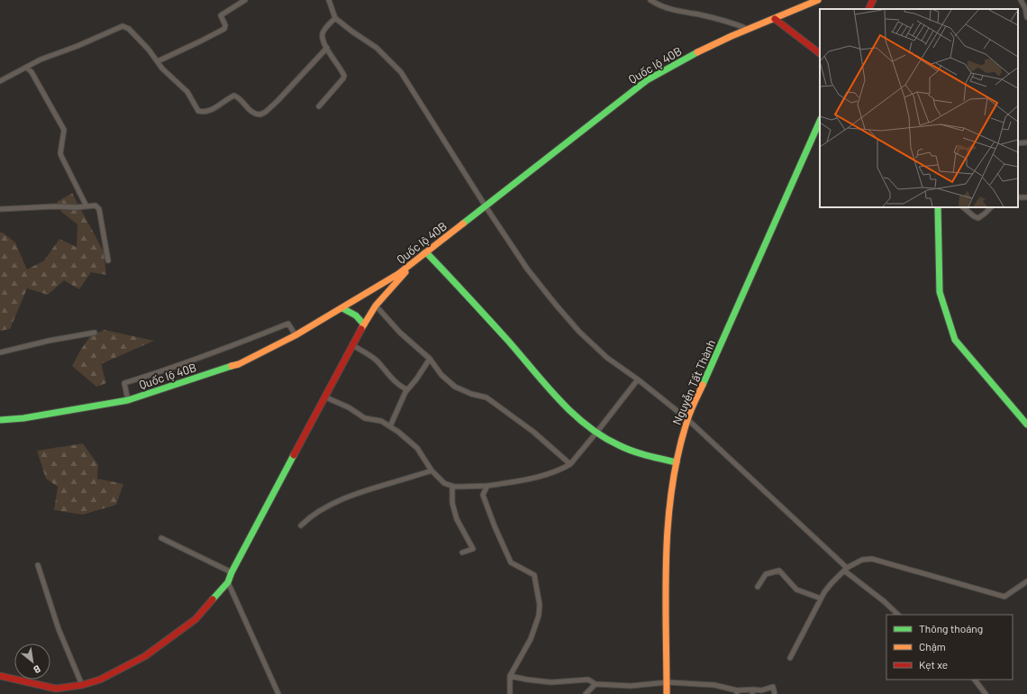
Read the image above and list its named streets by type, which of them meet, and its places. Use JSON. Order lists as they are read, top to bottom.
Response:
{
  "streets": {
    "main road": ["Quốc lộ 40B", "Nguyễn Tất Thành"]
  },
  "legend": ["Thông thoáng", "Chậm", "Kẹt xe"],
  "north": "bottom right"
}
